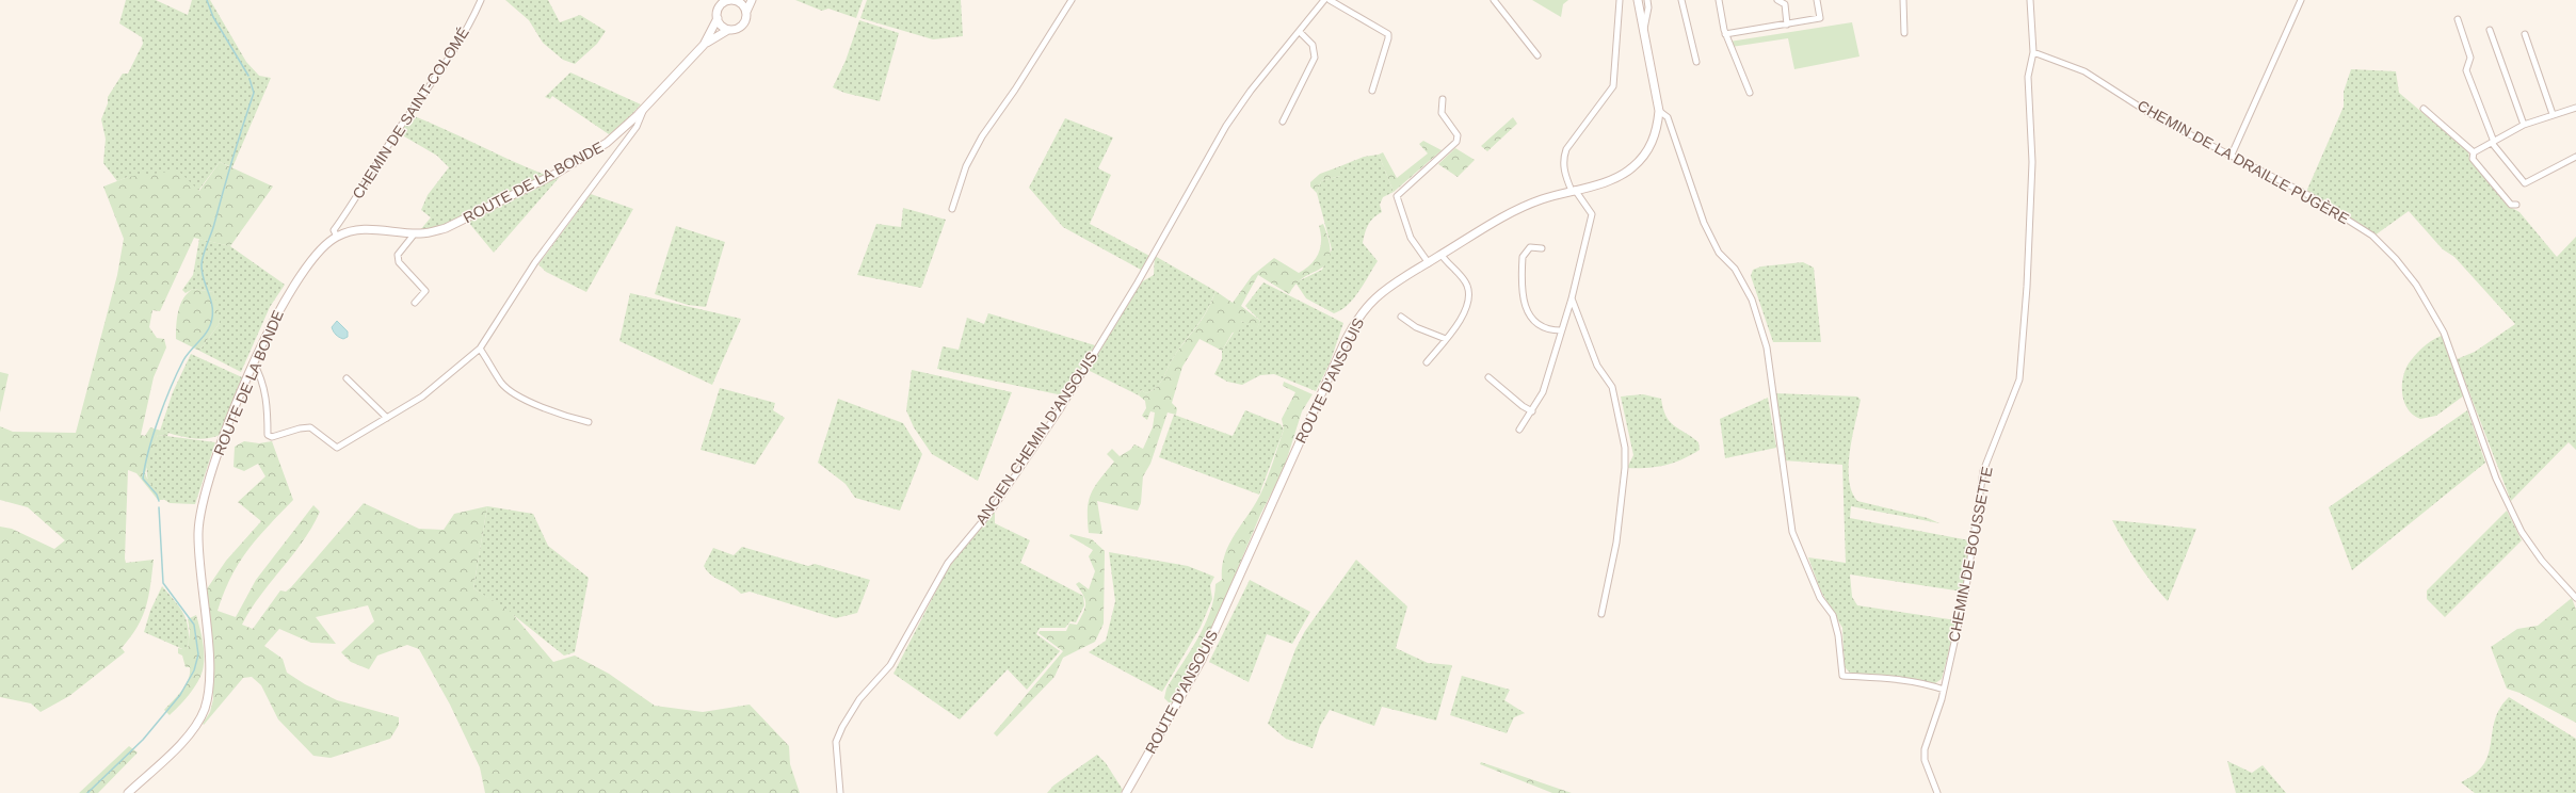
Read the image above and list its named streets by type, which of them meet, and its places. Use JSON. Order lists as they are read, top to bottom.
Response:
{
  "streets": {
    "main road": ["ROUTE DE LA BONDE", "ROUTE D'ANSOUIS"],
    "street": [
      "CHEMIN DE SAINT-COLOMÉ",
      "CHEMIN DE LA DRAILLE PUGÈRE",
      "ANCIEN CHEMIN D'ANSOUIS",
      "CHEMIN DE BOUSSETTE"
    ]
  },
  "crossings": [
    ["CHEMIN DE SAINT-COLOMÉ", "ROUTE DE LA BONDE"],
    ["CHEMIN DE LA DRAILLE PUGÈRE", "CHEMIN DE BOUSSETTE"]
  ]
}
